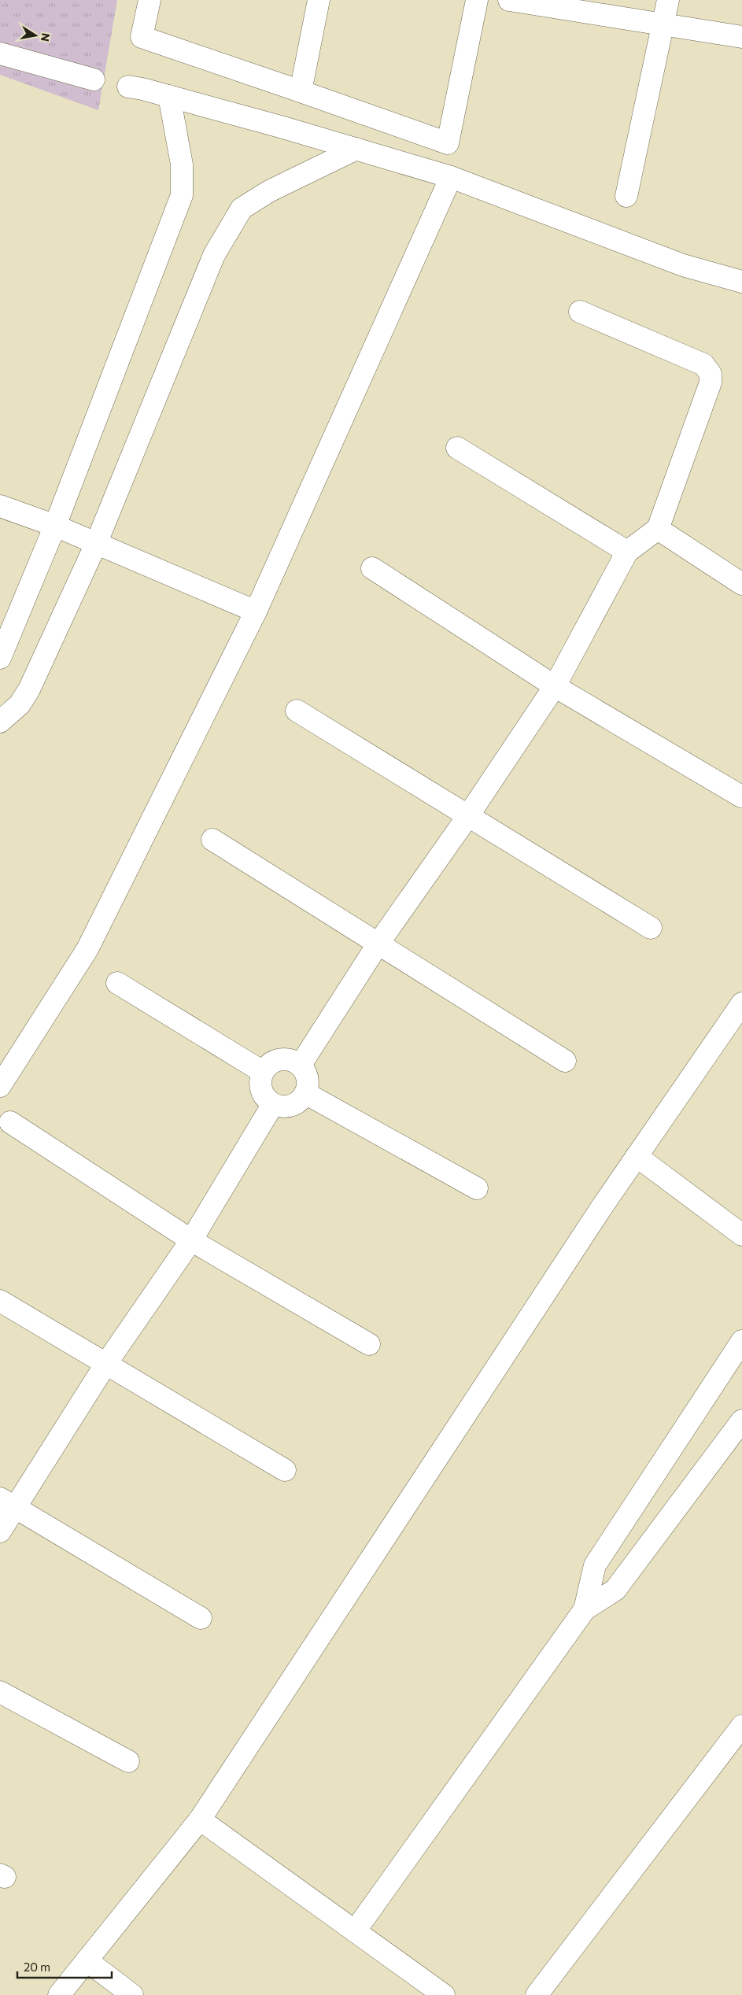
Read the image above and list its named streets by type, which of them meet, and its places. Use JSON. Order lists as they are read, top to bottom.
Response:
{
  "scale_bar": "20 m",
  "north": "right"
}
